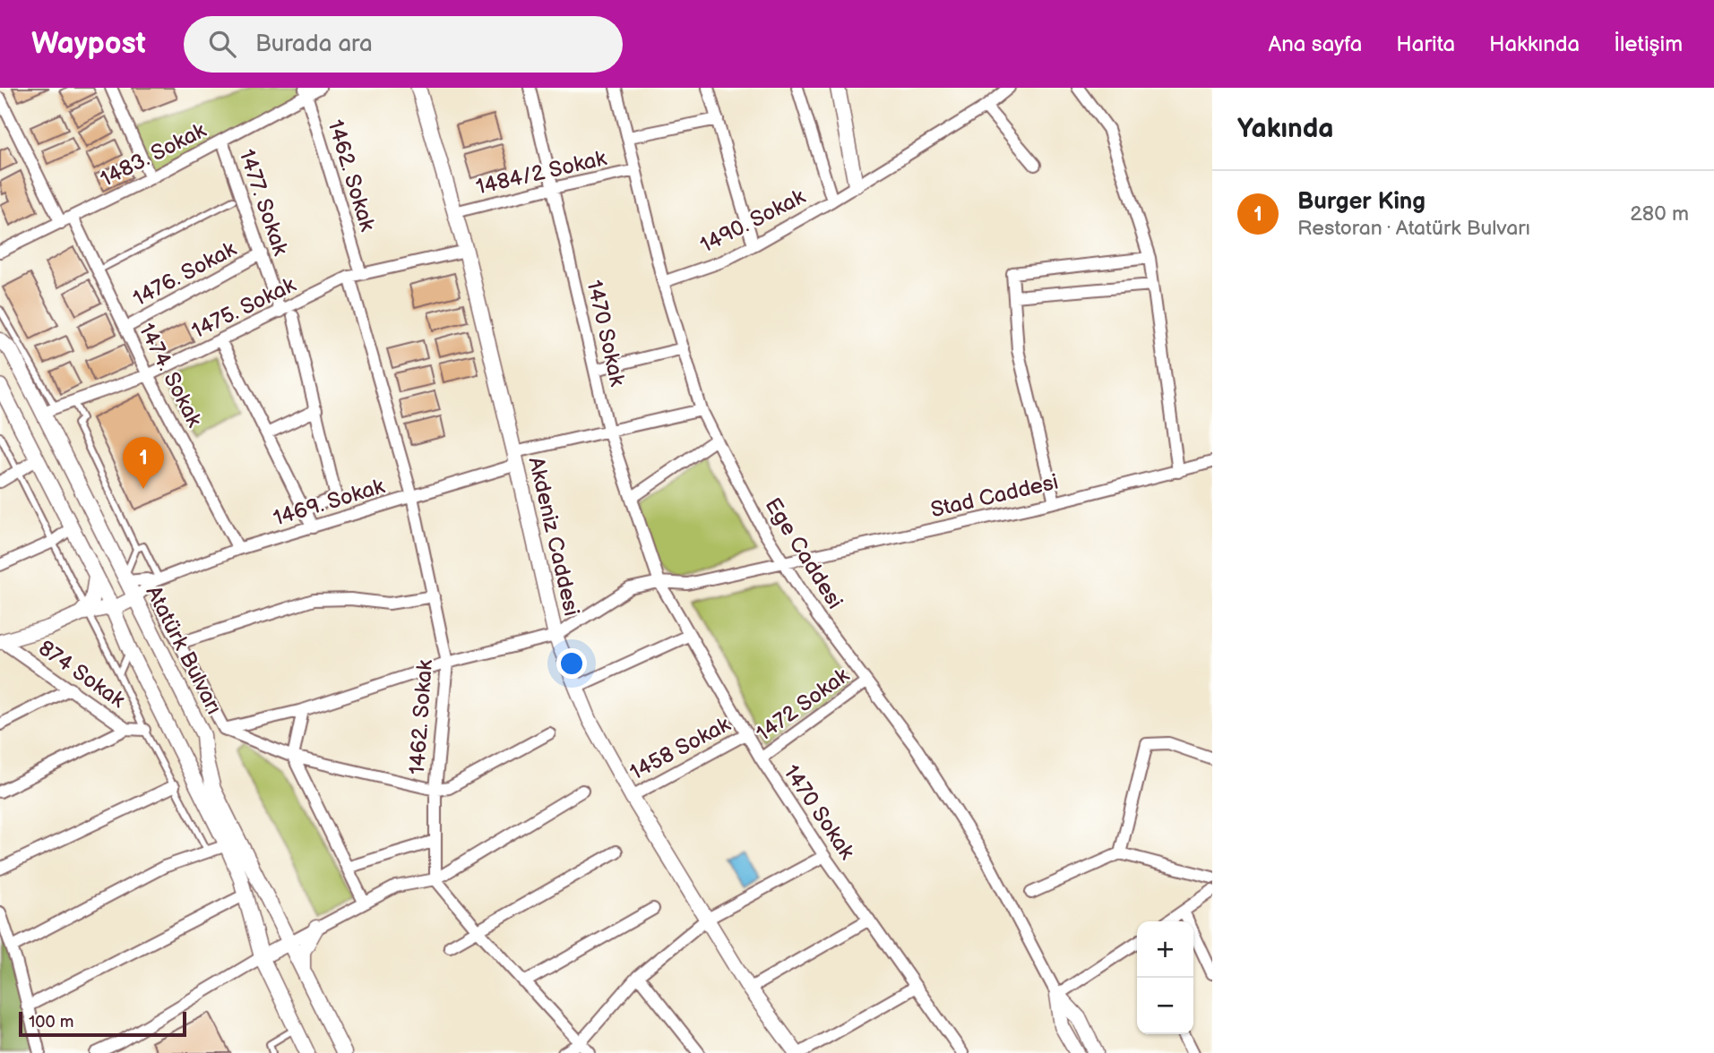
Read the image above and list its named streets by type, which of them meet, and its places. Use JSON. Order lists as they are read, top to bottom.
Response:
{
  "streets": {
    "main road": ["Akdeniz Caddesi", "Ege Caddesi", "Atatürk Bulvarı"],
    "street": [
      "1483. Sokak",
      "1484/2 Sokak",
      "1462. Sokak",
      "1477. Sokak",
      "1490. Sokak",
      "1476. Sokak",
      "1475. Sokak",
      "1470 Sokak",
      "1474. Sokak",
      "Stad Caddesi",
      "1469. Sokak",
      "874 Sokak",
      "1472 Sokak",
      "1458 Sokak"
    ]
  },
  "crossings": [
    ["1483. Sokak", "1462. Sokak"],
    ["1483. Sokak", "1477. Sokak"],
    ["1483. Sokak", "1474. Sokak"],
    ["1484/2 Sokak", "1470 Sokak"],
    ["1484/2 Sokak", "Akdeniz Caddesi"],
    ["1484/2 Sokak", "Ege Caddesi"],
    ["1462. Sokak", "1475. Sokak"],
    ["1462. Sokak", "1469. Sokak"],
    ["1477. Sokak", "1476. Sokak"],
    ["1477. Sokak", "1475. Sokak"],
    ["1490. Sokak", "Ege Caddesi"],
    ["1476. Sokak", "1474. Sokak"],
    ["1475. Sokak", "1474. Sokak"],
    ["1475. Sokak", "Akdeniz Caddesi"],
    ["1475. Sokak", "Atatürk Bulvarı"],
    ["1470 Sokak", "Stad Caddesi"],
    ["1470 Sokak", "1469. Sokak"],
    ["1470 Sokak", "1472 Sokak"],
    ["1470 Sokak", "1458 Sokak"],
    ["1474. Sokak", "1469. Sokak"],
    ["Stad Caddesi", "Ege Caddesi"],
    ["1469. Sokak", "Akdeniz Caddesi"],
    ["1469. Sokak", "Ege Caddesi"],
    ["1469. Sokak", "Atatürk Bulvarı"],
    ["Akdeniz Caddesi", "1458 Sokak"],
    ["Ege Caddesi", "1472 Sokak"]
  ],
  "scale_bar": "100 m",
  "page": {
    "header": "Waypost",
    "search": "Burada ara",
    "nav": [
      "Ana sayfa",
      "Harita",
      "Hakkında",
      "İletişim"
    ],
    "heading": "Yakında",
    "list": [
      {
        "mark": "1",
        "name": "Burger King",
        "note": "Restoran · Atatürk Bulvarı",
        "value": "280 m"
      }
    ],
    "pins": "1",
    "map_buttons": ["+", "−"],
    "scale": "100 m"
  }
}
